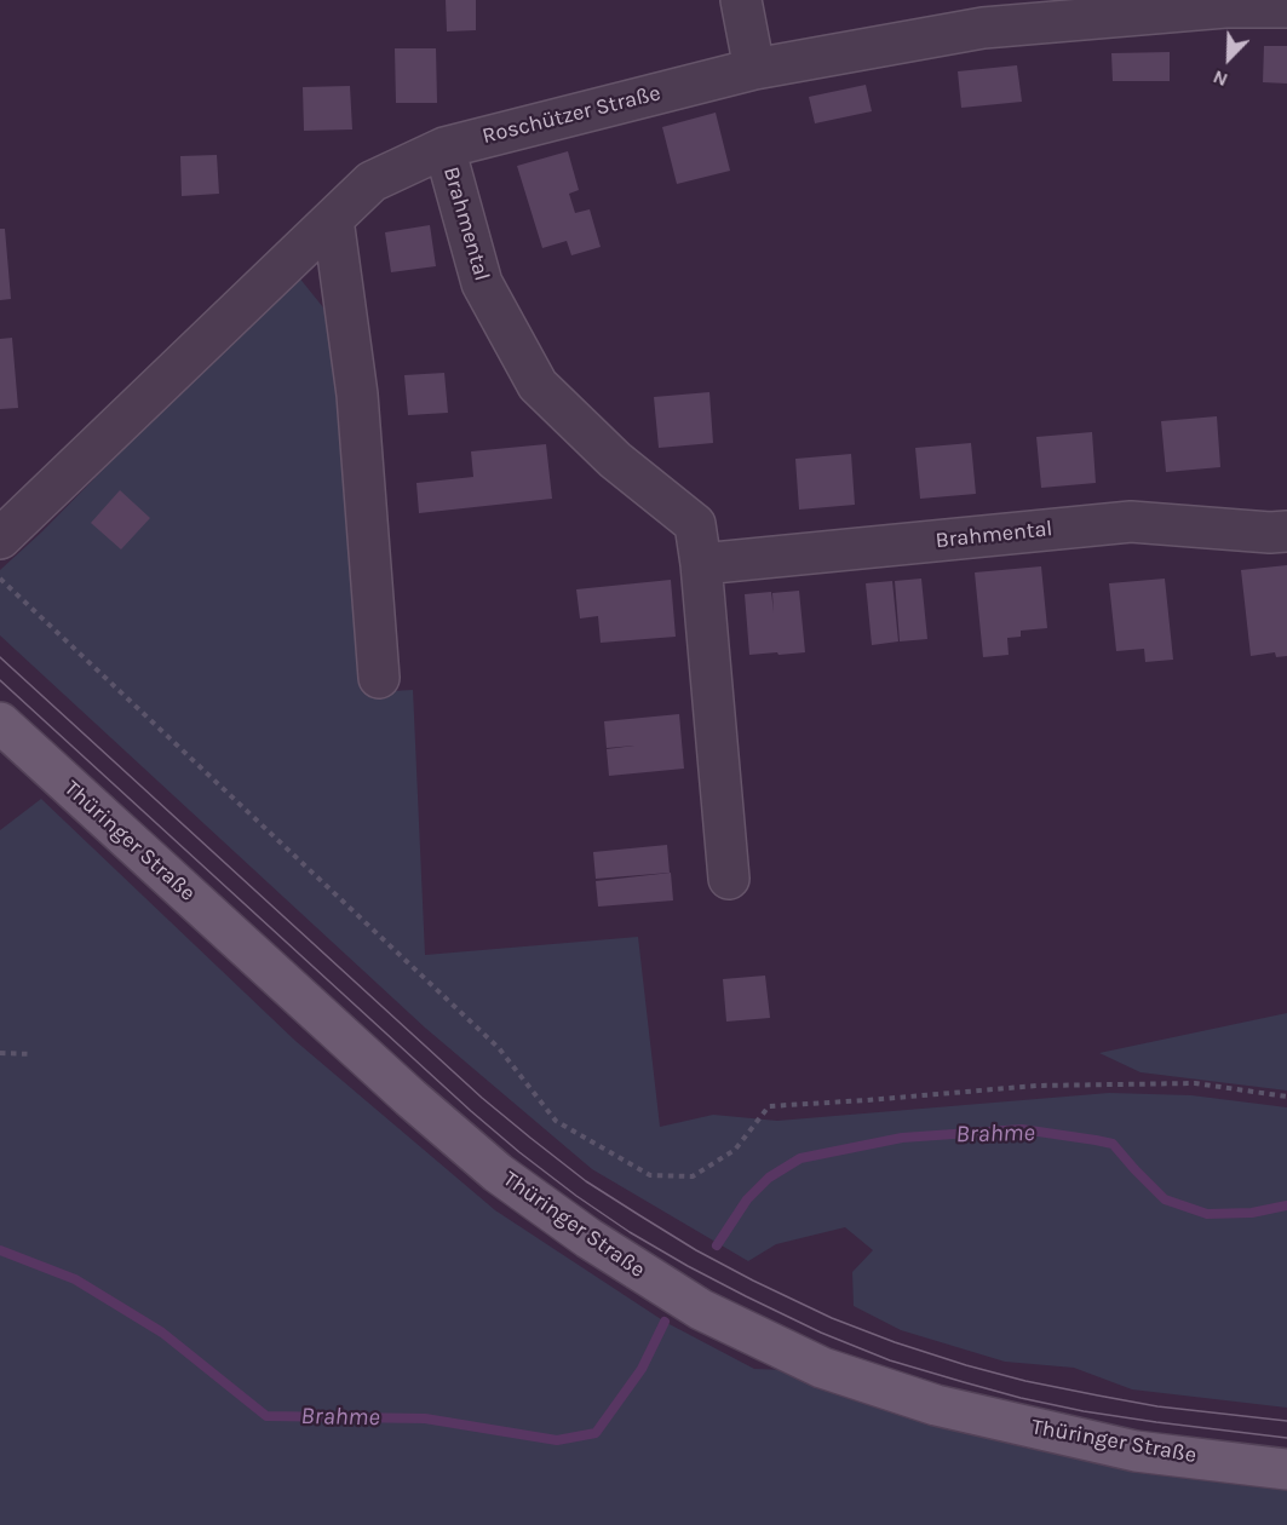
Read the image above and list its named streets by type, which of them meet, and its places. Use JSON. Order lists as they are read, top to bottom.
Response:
{
  "streets": {
    "main road": ["Thüringer Straße"],
    "street": ["Roschützer Straße", "Brahmental"]
  },
  "crossings": [
    ["Roschützer Straße", "Brahmental"]
  ],
  "water": ["Brahme"],
  "north": "bottom left"
}
